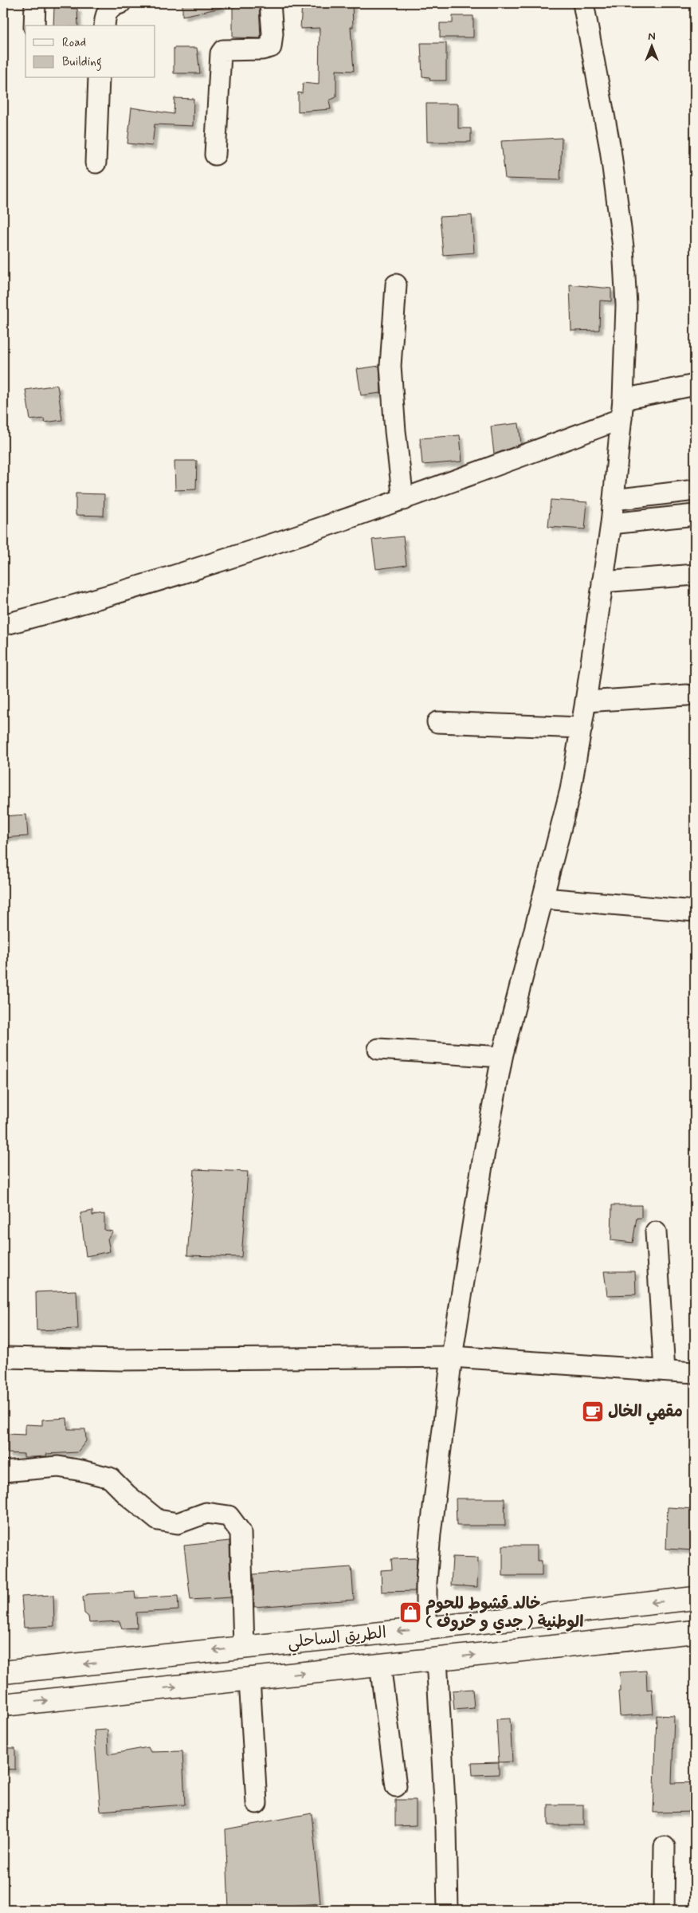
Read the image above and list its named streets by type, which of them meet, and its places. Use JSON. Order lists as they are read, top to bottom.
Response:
{
  "streets": {
    "highway": ["الطريق الساحلي"]
  },
  "places": {
    "cafe": ["مقهي الخال"],
    "shop": ["خالد قشوط للحوم الوطنية ( جدي و خروف )"]
  },
  "legend": ["Road", "Building"],
  "north": "top"
}
